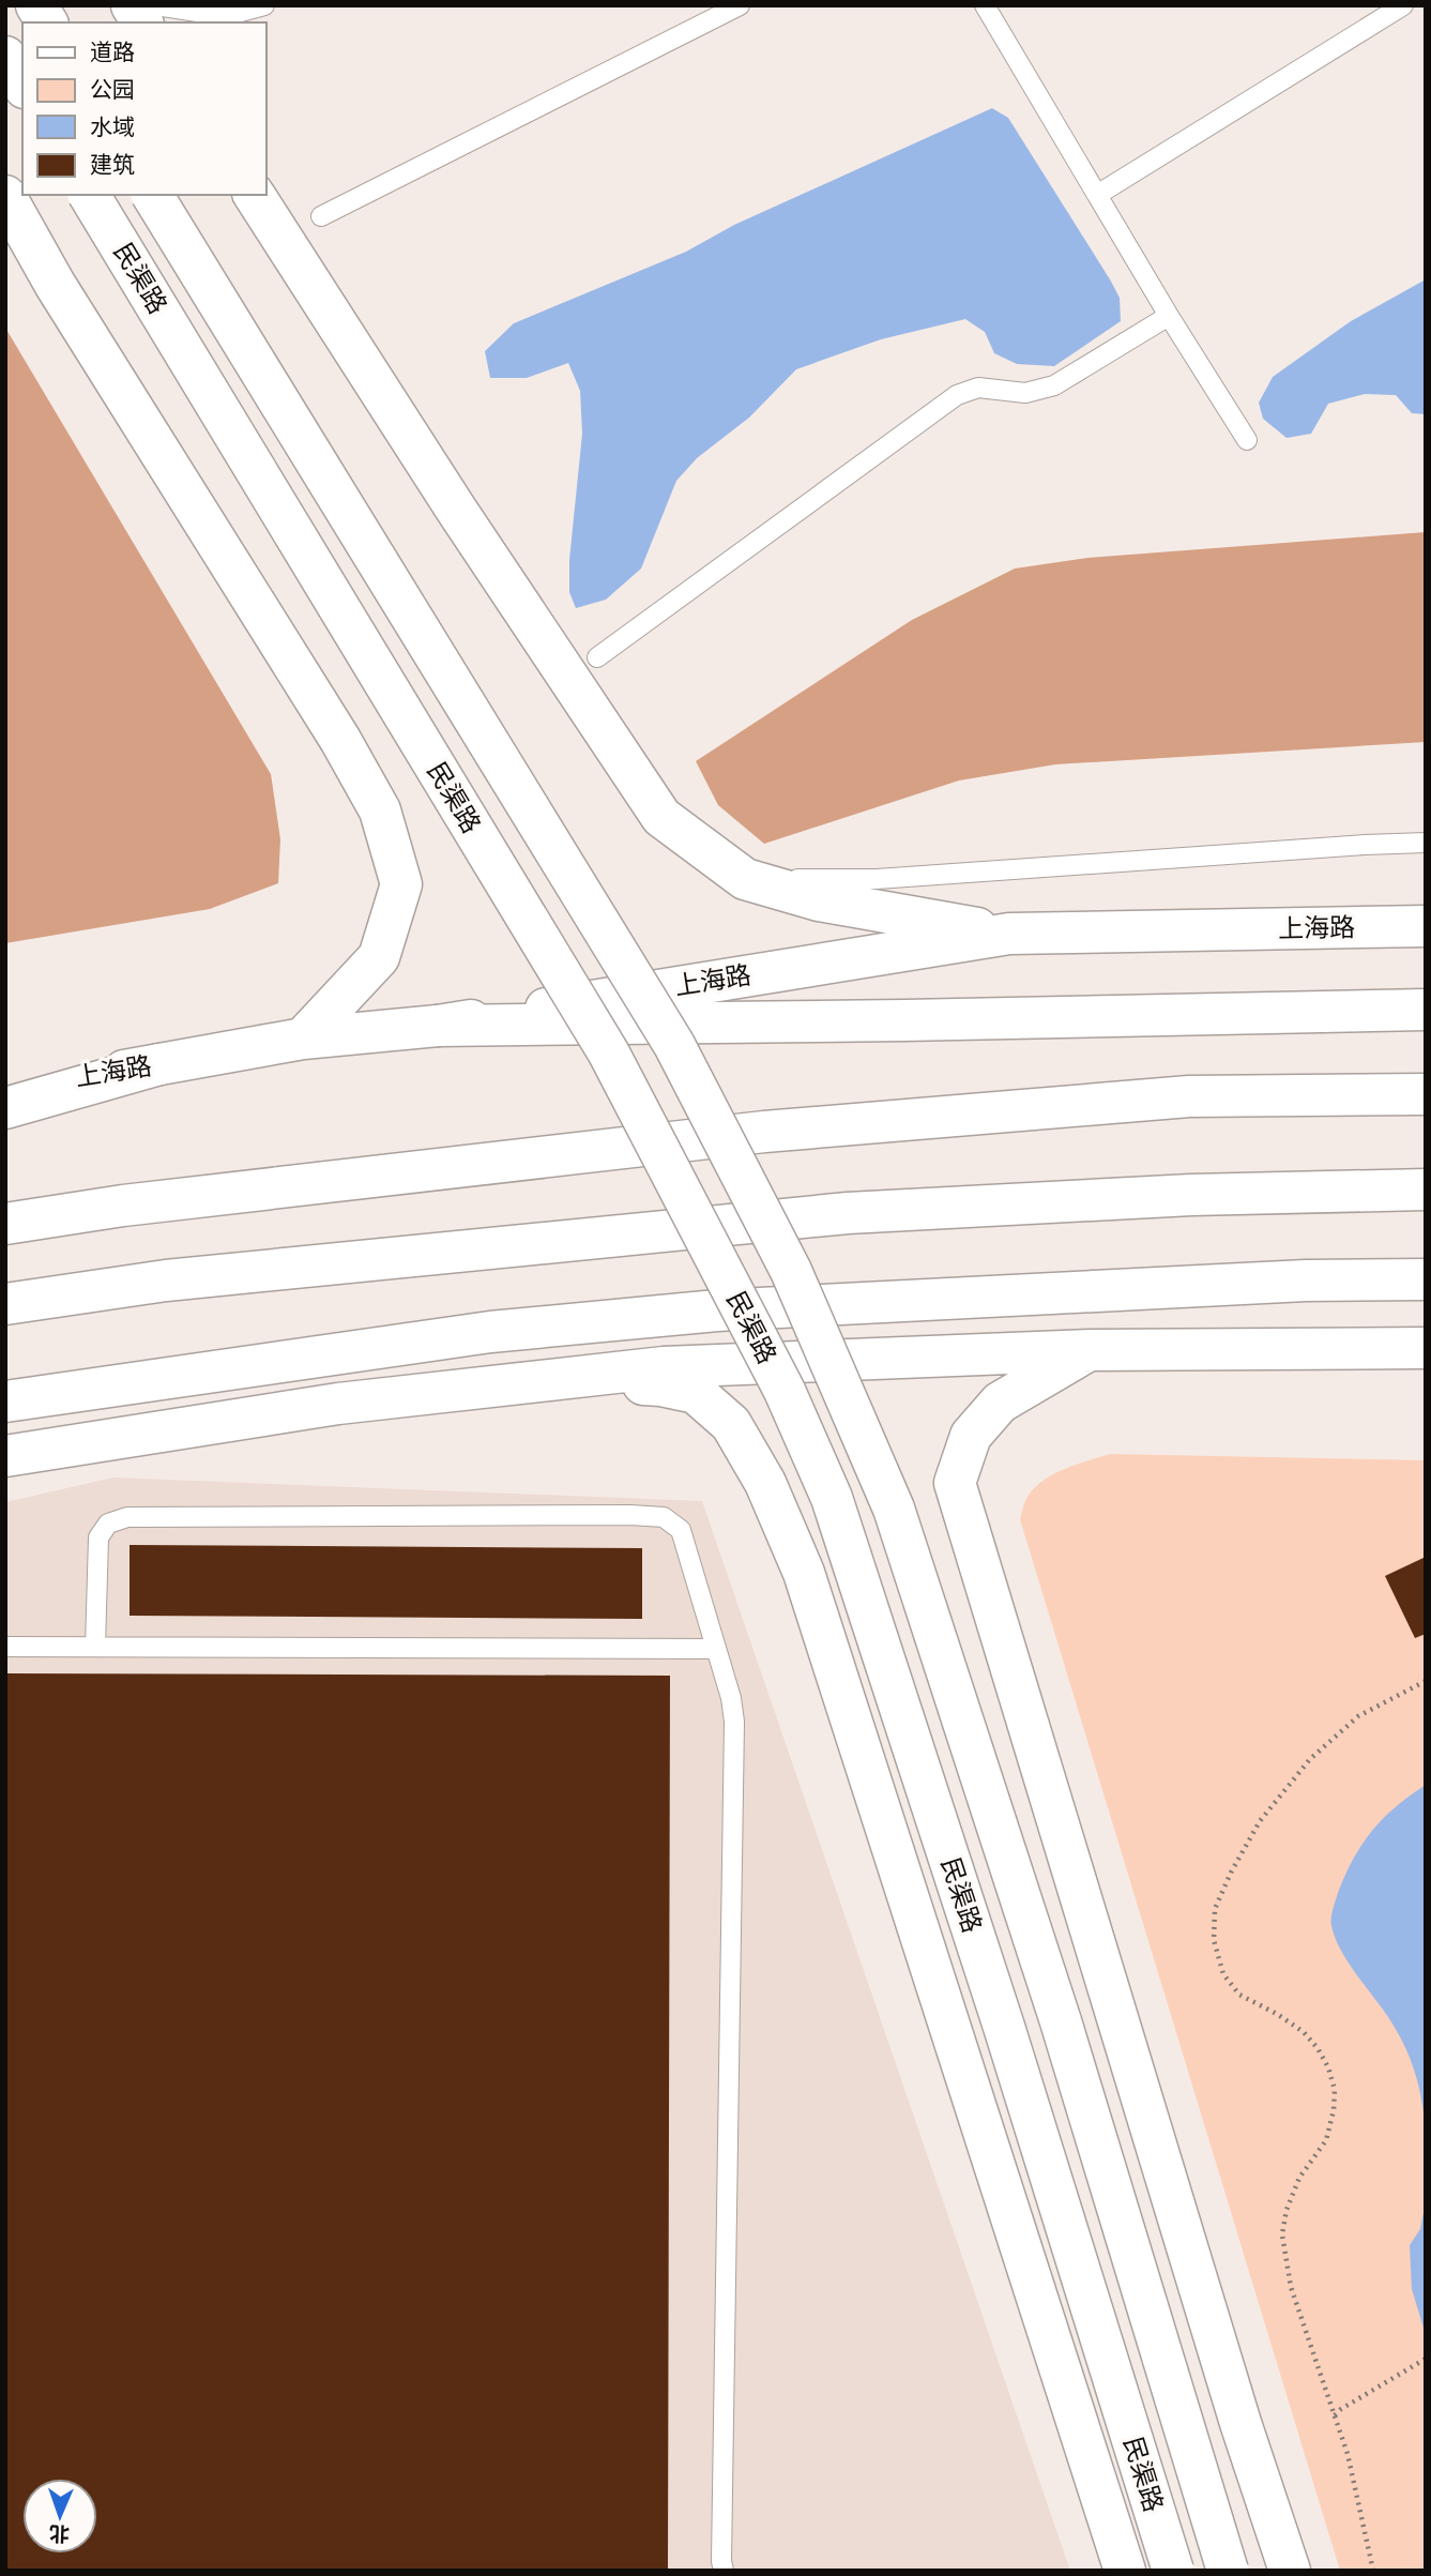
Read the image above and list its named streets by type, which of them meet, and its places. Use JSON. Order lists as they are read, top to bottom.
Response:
{
  "streets": {
    "main road": ["民渠路", "上海路"]
  },
  "legend": [
    "道路",
    "公园",
    "水域",
    "建筑"
  ],
  "north": "bottom"
}
